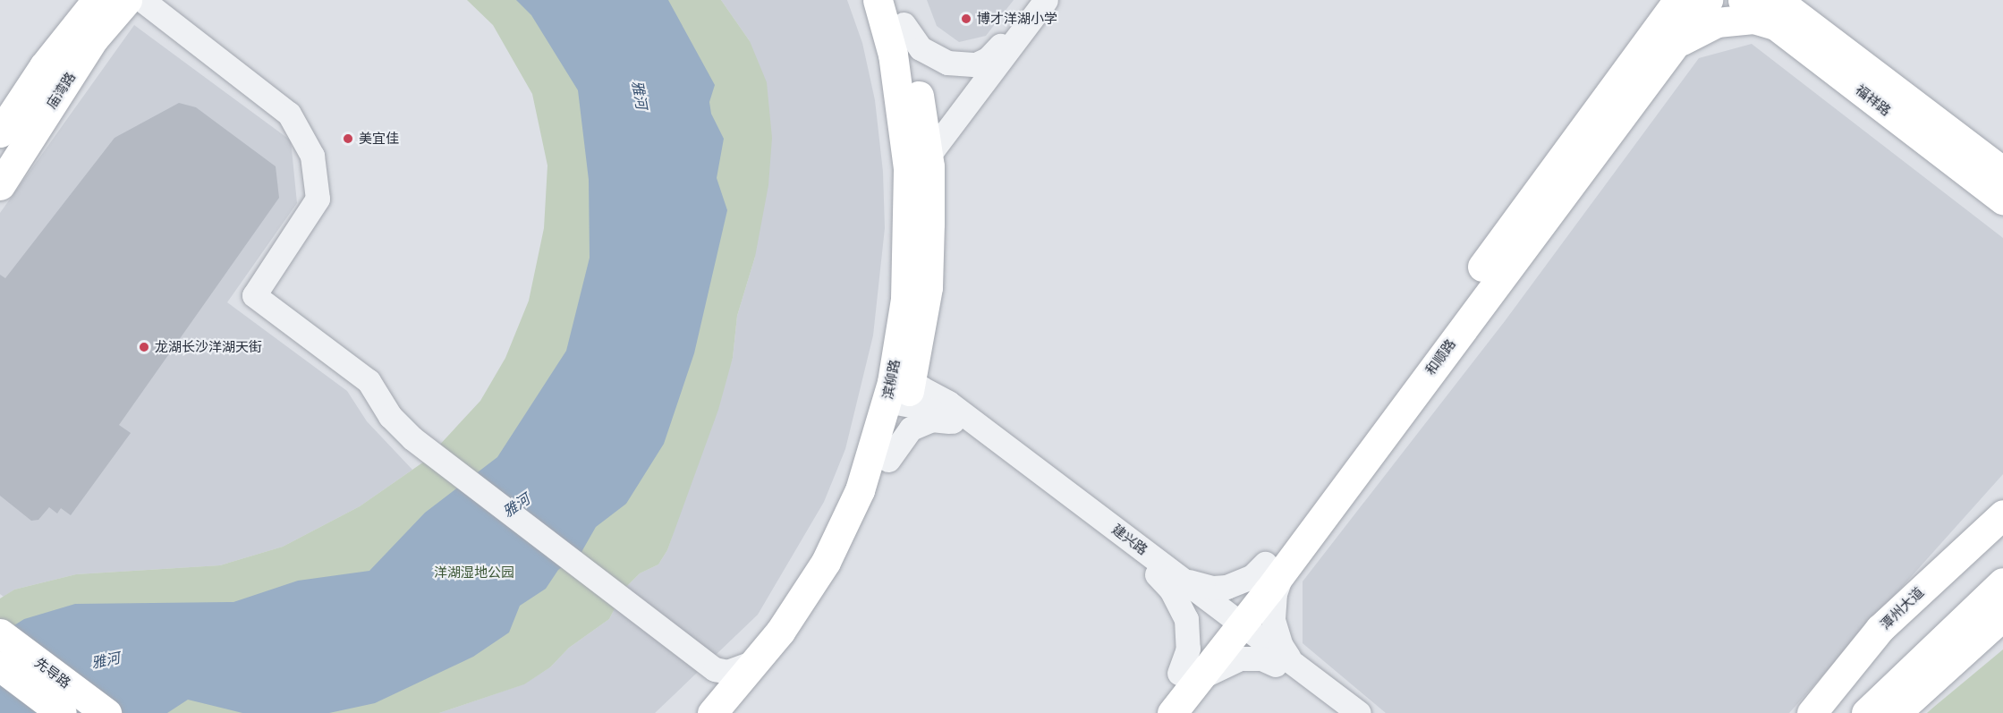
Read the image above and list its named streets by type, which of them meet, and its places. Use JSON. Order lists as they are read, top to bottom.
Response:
{
  "streets": {
    "main road": [
      "庙湾路",
      "福祥路",
      "和顺路",
      "滨柳路",
      "潭州大道",
      "先导路"
    ],
    "street": ["建兴路"]
  },
  "crossings": [
    ["和顺路", "建兴路"]
  ],
  "water": ["雅河"],
  "parks": ["洋湖湿地公园"],
  "places": ["博才洋湖小学", "美宜佳", "龙湖长沙洋湖天街"]
}
